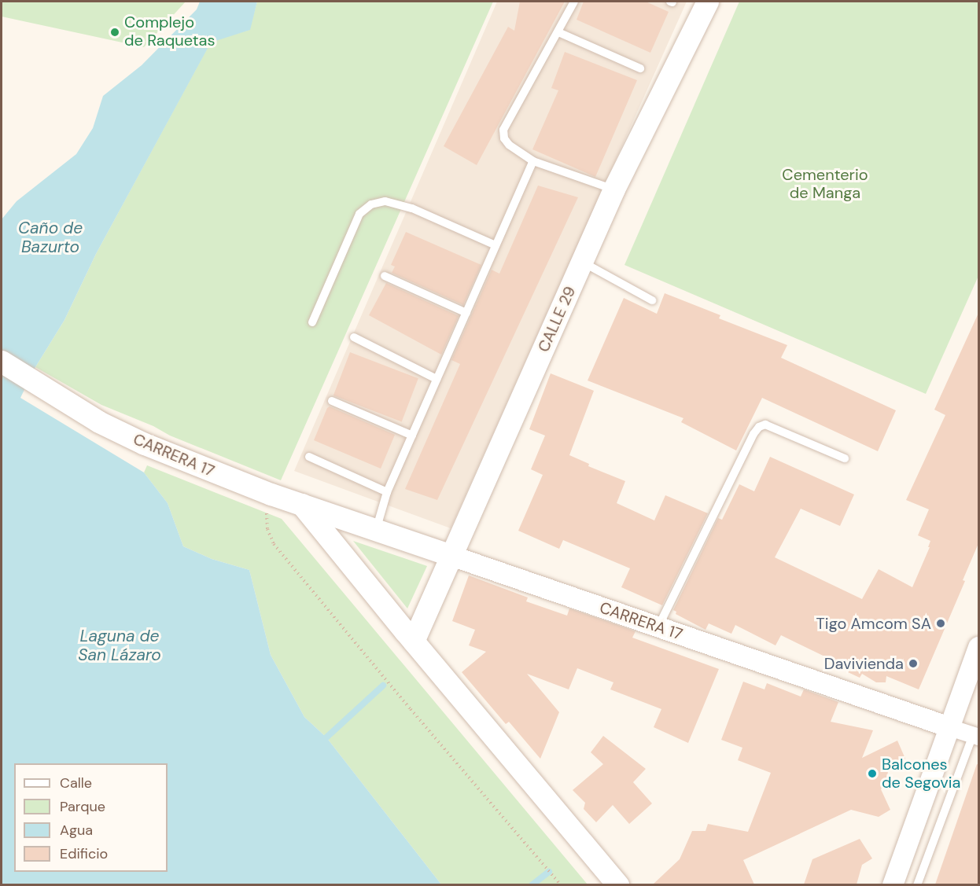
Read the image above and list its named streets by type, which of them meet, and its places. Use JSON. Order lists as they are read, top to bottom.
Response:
{
  "streets": {
    "main road": ["CALLE 29", "CARRERA 17"]
  },
  "crossings": [
    ["CALLE 29", "CARRERA 17"]
  ],
  "water": ["Caño de Bazurto", "Laguna de San Lázaro"],
  "parks": ["Cementerio de Manga"],
  "places": [
    "Complejo de Raquetas",
    "Tigo Amcom SA",
    "Davivienda",
    "Balcones de Segovia"
  ],
  "legend": [
    "Calle",
    "Parque",
    "Agua",
    "Edificio"
  ]
}
